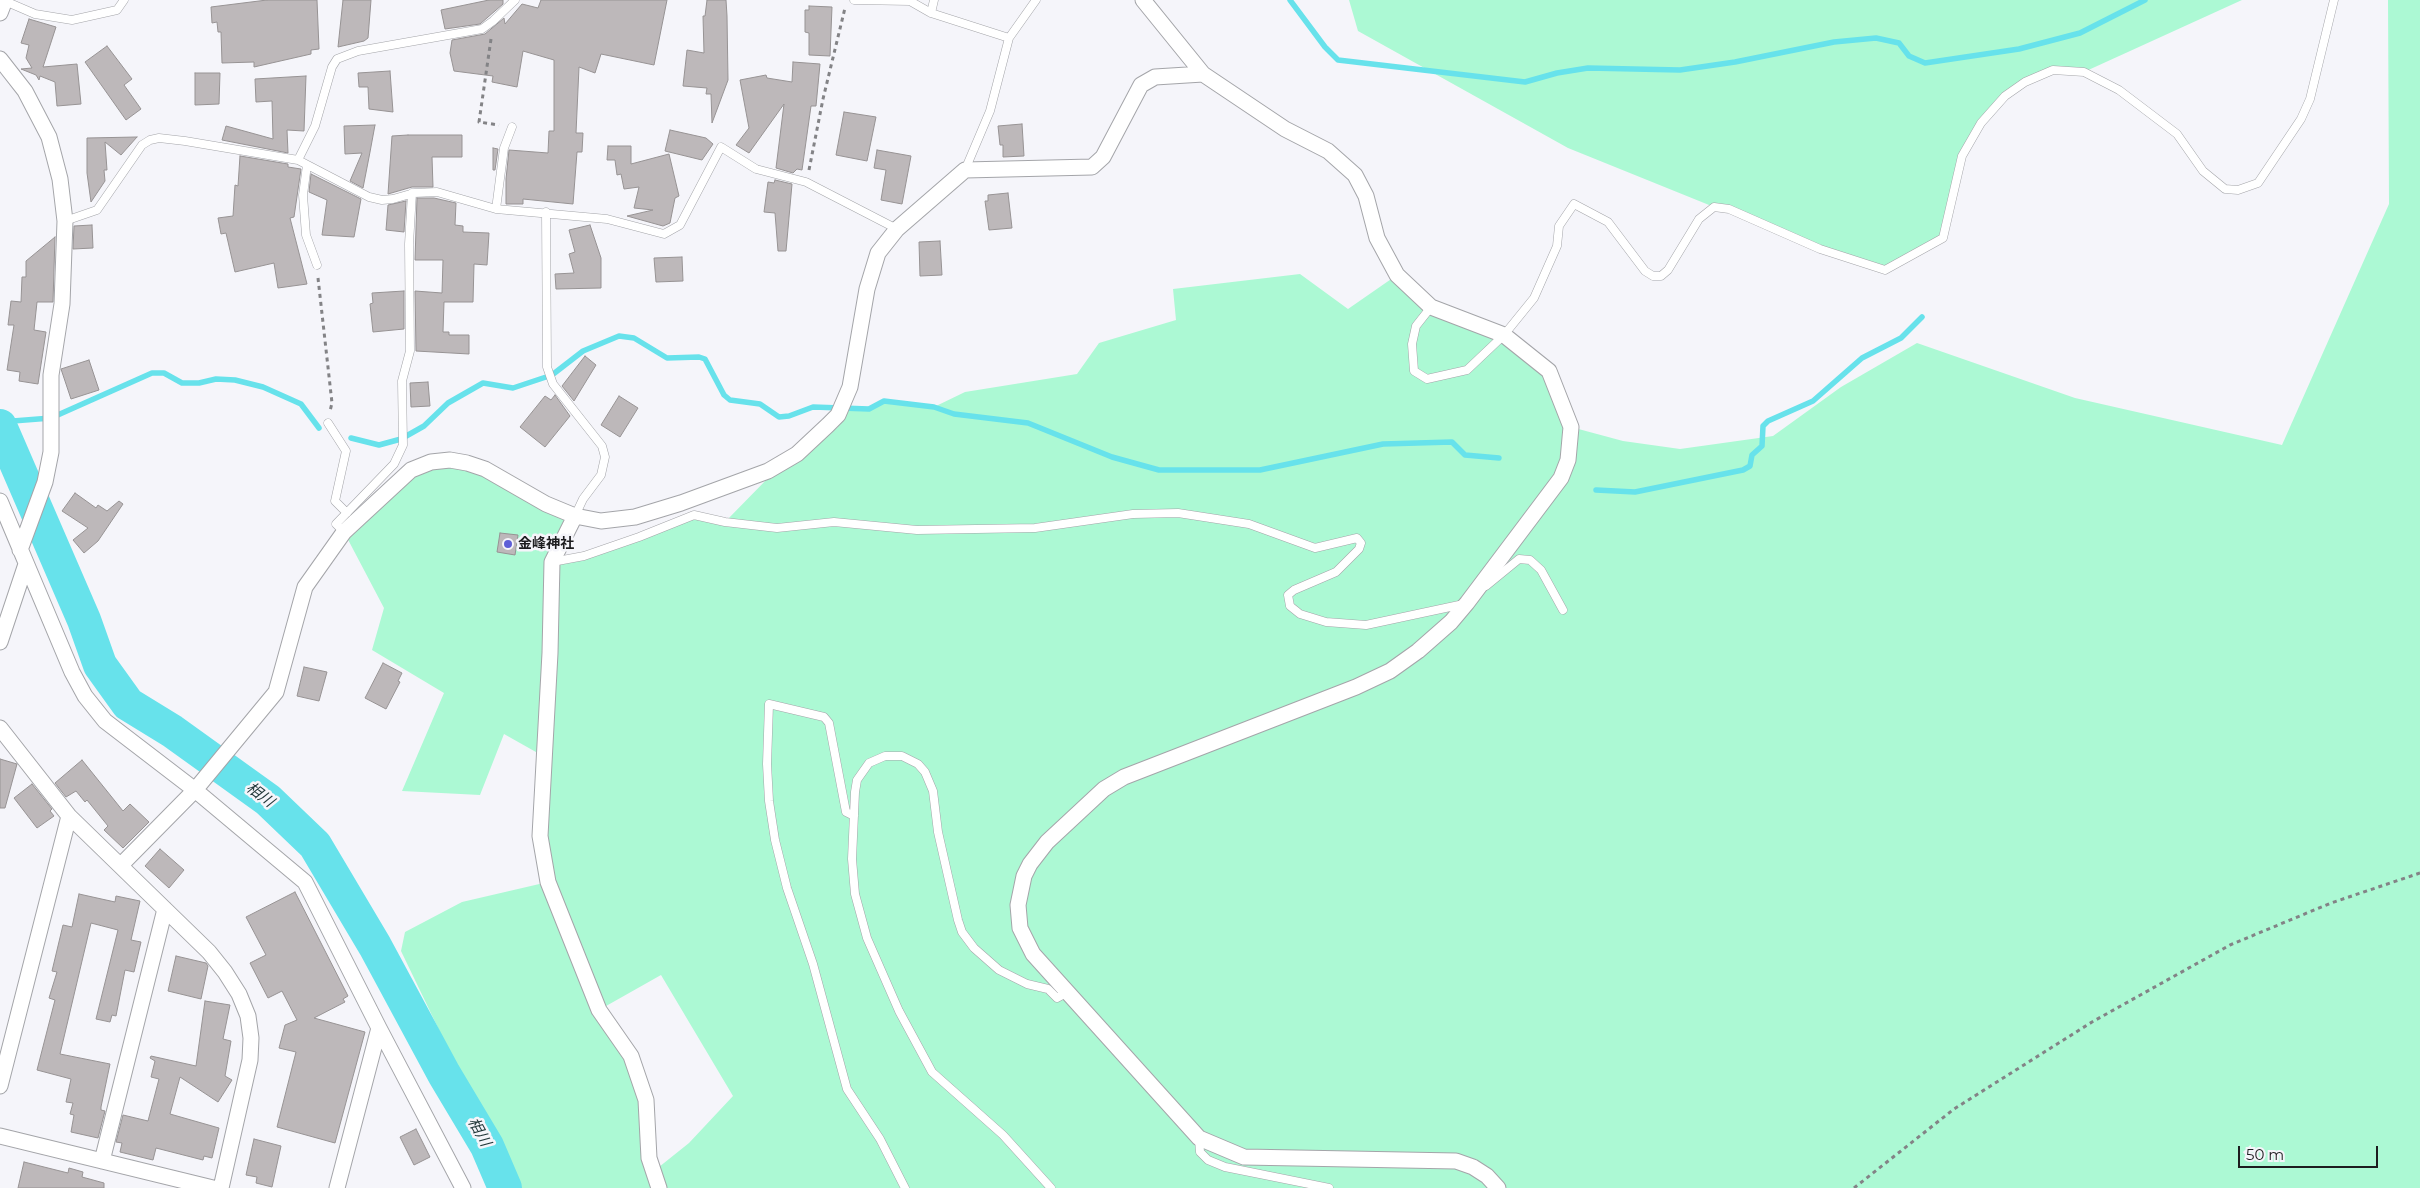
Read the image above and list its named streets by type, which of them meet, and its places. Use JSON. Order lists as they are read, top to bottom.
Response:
{
  "water": ["相川"],
  "places": ["金峰神社"],
  "scale_bar": "50 m"
}
